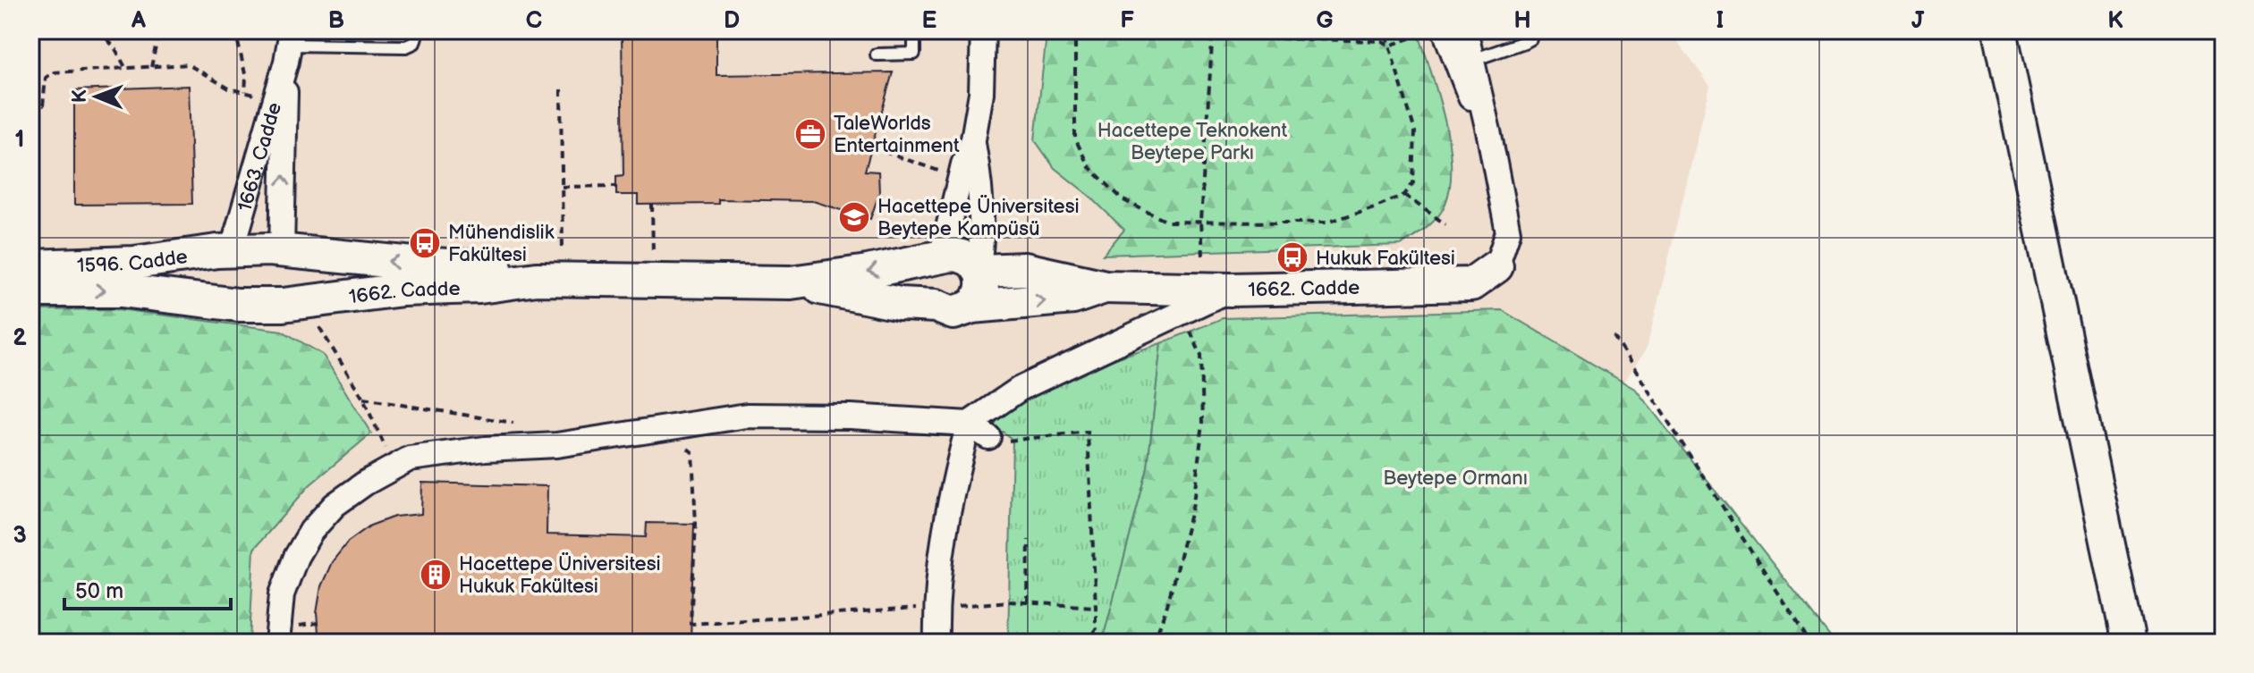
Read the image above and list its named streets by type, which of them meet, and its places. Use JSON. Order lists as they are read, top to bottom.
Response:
{
  "streets": {
    "street": ["1663. Cadde", "1596. Cadde", "1662. Cadde"]
  },
  "crossings": [
    ["1663. Cadde", "1596. Cadde"],
    ["1663. Cadde", "1662. Cadde"],
    ["1596. Cadde", "1662. Cadde"]
  ],
  "parks": ["Hacettepe Teknokent Beytepe Parkı", "Beytepe Ormanı"],
  "places": {
    "office": ["TaleWorlds Entertainment"],
    "school or university": ["Hacettepe Üniversitesi Beytepe Kampüsü"],
    "bus stop": ["Mühendislik Fakültesi", "Hukuk Fakültesi"],
    "building": ["Hacettepe Üniversitesi Hukuk Fakültesi"]
  },
  "scale_bar": "50 m",
  "north": "left",
  "grid": {
    "columns": [
      "A",
      "B",
      "C",
      "D",
      "E",
      "F",
      "G",
      "H",
      "I",
      "J",
      "K"
    ],
    "rows": ["1", "2", "3"]
  }
}
